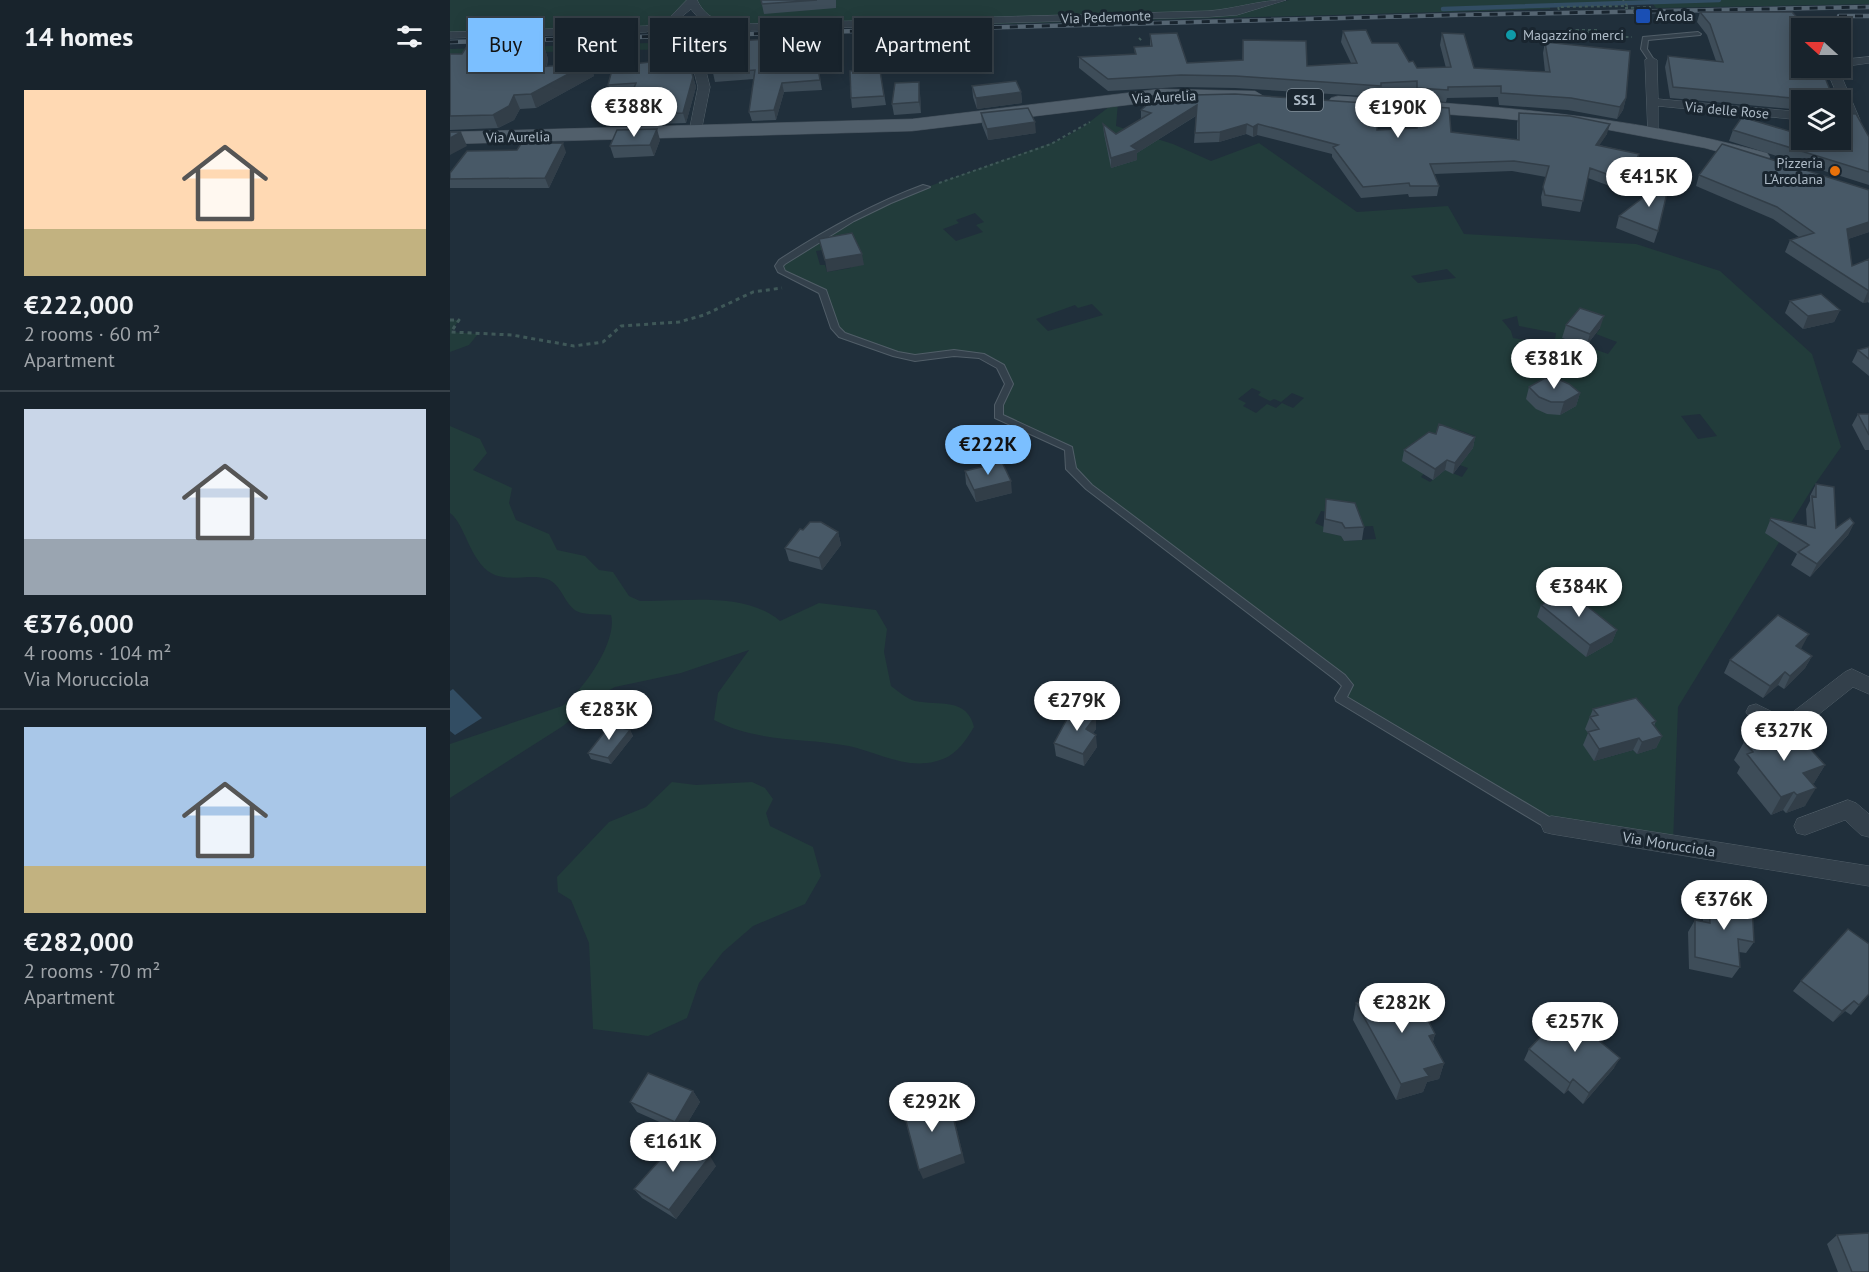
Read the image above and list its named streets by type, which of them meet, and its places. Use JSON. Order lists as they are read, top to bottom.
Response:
{
  "streets": {
    "main road": ["Via Aurelia", "SS1"],
    "street": ["Via Pedemonte", "Via delle Rose", "Via Morucciola"]
  },
  "places": {
    "transit": ["Arcola"],
    "other": ["Magazzino merci", "Pizzeria L'Arcolana"]
  },
  "north": "left",
  "page": {
    "heading": "14 homes",
    "chip": [
      "Buy",
      "Rent",
      "Filters",
      "New",
      "Apartment"
    ],
    "list": [
      {
        "name": "€222,000",
        "note": "2 rooms · 60 m² · Apartment"
      },
      {
        "name": "€376,000",
        "note": "4 rooms · 104 m² · Via Morucciola"
      },
      {
        "name": "€282,000",
        "note": "2 rooms · 70 m² · Apartment"
      }
    ],
    "price": [
      "€388K",
      "€190K",
      "€415K",
      "€381K",
      "€222K",
      "€384K",
      "€279K",
      "€283K",
      "€327K",
      "€376K",
      "€282K",
      "€257K",
      "€292K",
      "€161K"
    ]
  }
}
